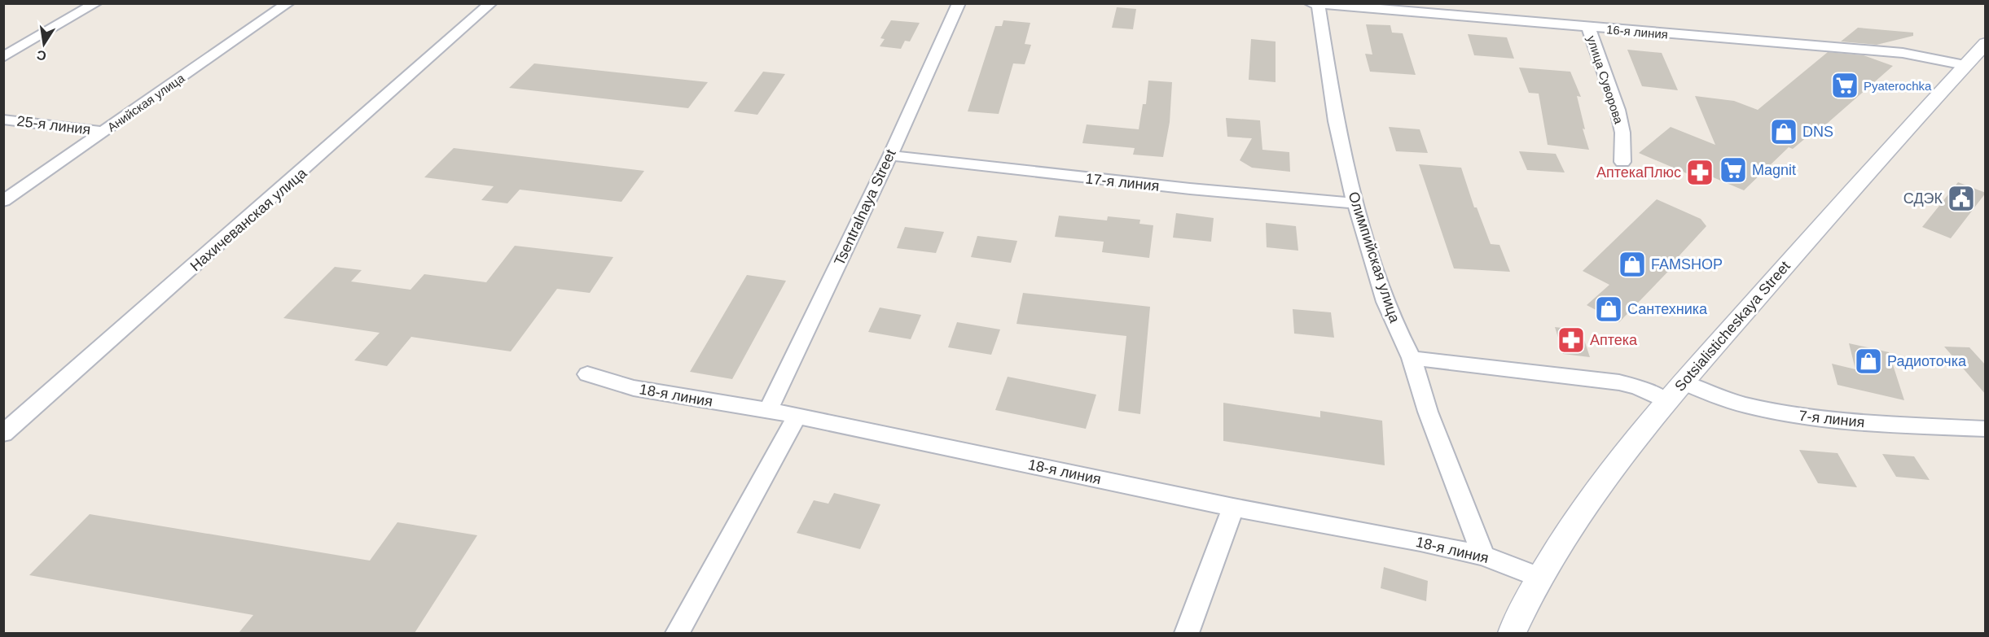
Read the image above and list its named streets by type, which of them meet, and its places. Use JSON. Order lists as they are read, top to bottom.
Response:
{
  "streets": {
    "street": [
      "16-я линия",
      "улица Суворова",
      "Анийская улица",
      "25-я линия",
      "17-я линия",
      "Tsentralnaya Street",
      "Нахичеванская улица",
      "Олимпийская улица",
      "Sotsialisticheskaya Street",
      "18-я линия",
      "7-я линия"
    ]
  },
  "crossings": [
    ["16-я линия", "улица Суворова"],
    ["16-я линия", "Олимпийская улица"],
    ["16-я линия", "Sotsialisticheskaya Street"],
    ["Анийская улица", "25-я линия"],
    ["17-я линия", "Tsentralnaya Street"],
    ["17-я линия", "Олимпийская улица"],
    ["Tsentralnaya Street", "18-я линия"],
    ["Олимпийская улица", "18-я линия"],
    ["Sotsialisticheskaya Street", "18-я линия"],
    ["Sotsialisticheskaya Street", "7-я линия"]
  ],
  "places": {
    "supermarket": ["Pyaterochka", "Magnit"],
    "shop": [
      "DNS",
      "FAMSHOP",
      "Сантехника",
      "Радиоточка"
    ],
    "pharmacy": ["АптекаПлюс", "Аптека"],
    "public building": ["СДЭК"]
  },
  "north": "bottom"
}
